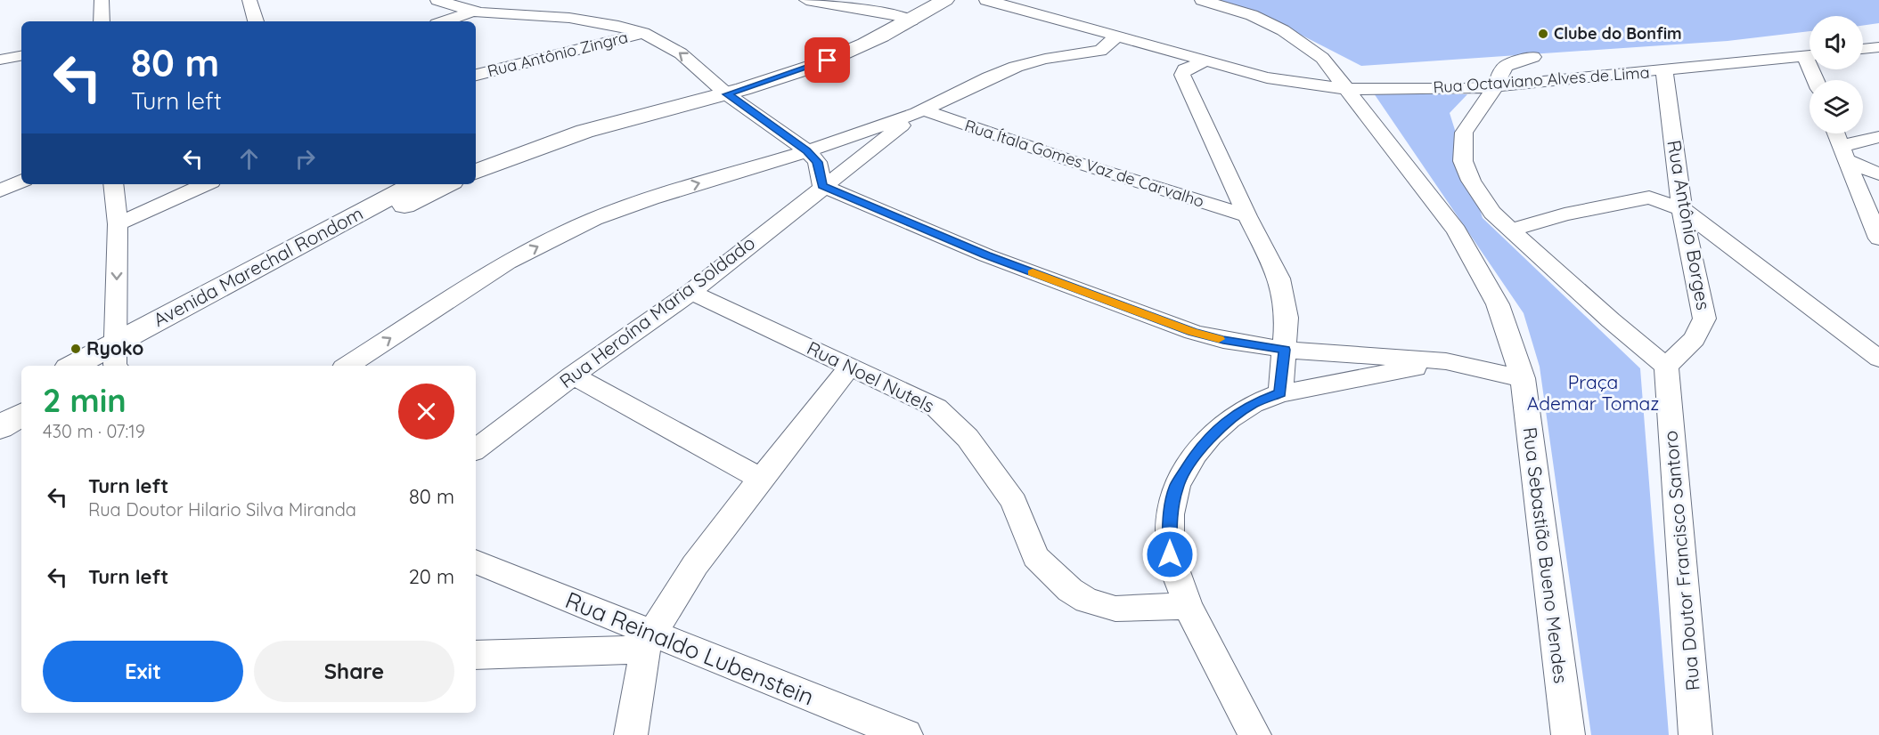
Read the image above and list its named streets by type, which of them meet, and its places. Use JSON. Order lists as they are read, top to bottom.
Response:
{
  "streets": {
    "main road": ["Avenida Marechal Rondom"],
    "street": [
      "Rua Antônio Zingra",
      "Rua Octaviano Alves de Lima",
      "Rua Ítala Gomes Vaz de Carvalho",
      "Rua Antônio Borges",
      "Rua Heroína Maria Soldado",
      "Rua Noel Nutels",
      "Rua Sebastião Bueno Mendes",
      "Rua Doutor Francisco Santoro",
      "Rua Reinaldo Lubenstein"
    ]
  },
  "crossings": [
    ["Rua Octaviano Alves de Lima", "Rua Antônio Borges"],
    ["Rua Octaviano Alves de Lima", "Rua Sebastião Bueno Mendes"],
    ["Rua Ítala Gomes Vaz de Carvalho", "Rua Heroína Maria Soldado"],
    ["Rua Antônio Borges", "Rua Doutor Francisco Santoro"],
    ["Rua Heroína Maria Soldado", "Rua Noel Nutels"]
  ],
  "parks": ["Praça Ademar Tomaz"],
  "places": ["Clube do Bonfim", "Ryoko"],
  "page": {
    "turn": ["80 m", "Turn left"],
    "heading": ["2 min", "430 m · 07:19"],
    "list": [
      {
        "name": "Turn left",
        "note": "Rua Doutor Hilario Silva Miranda",
        "value": "80 m"
      },
      {
        "name": "Turn left",
        "value": "20 m"
      }
    ],
    "buttons": ["Exit", "Share"]
  }
}
